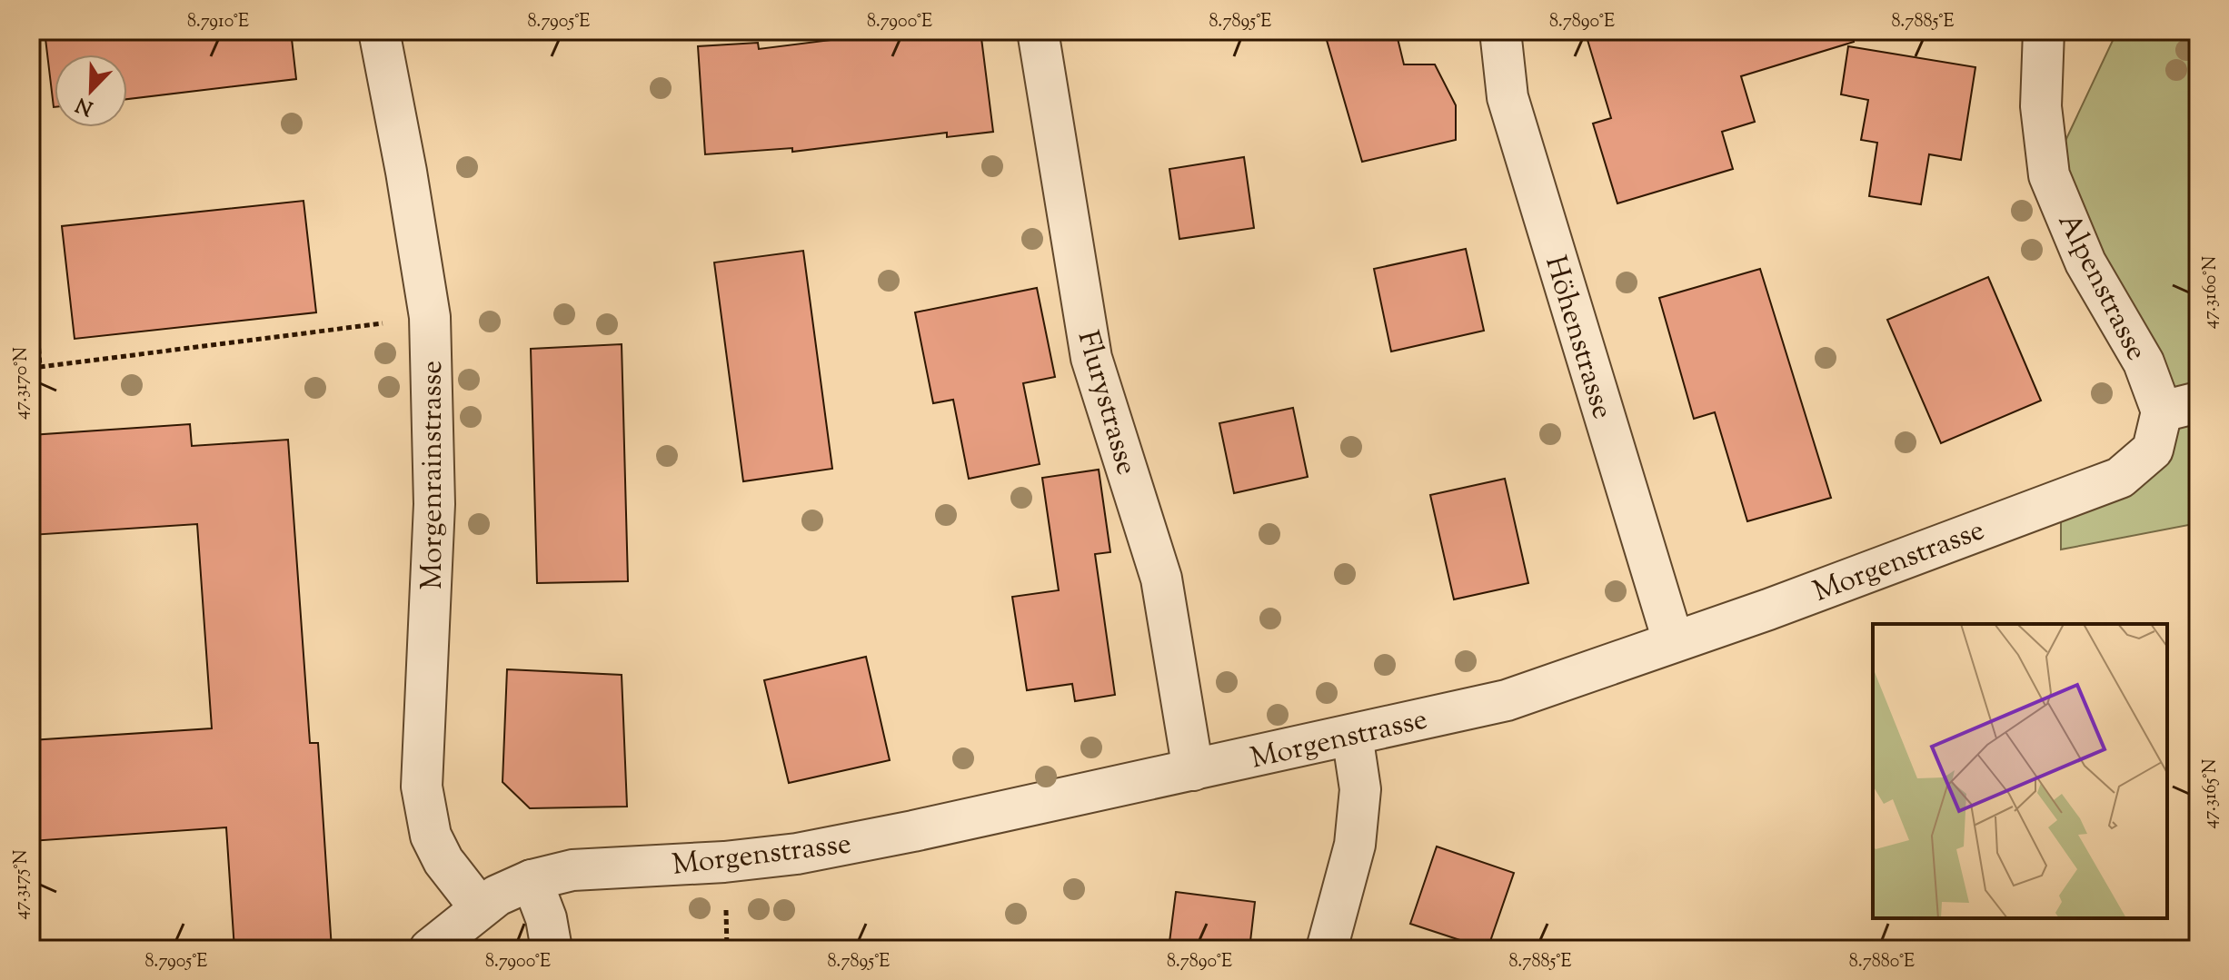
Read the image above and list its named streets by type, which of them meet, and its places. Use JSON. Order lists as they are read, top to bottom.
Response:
{
  "streets": {
    "street": [
      "Alpenstrasse",
      "Höhenstrasse",
      "Flurystrasse",
      "Morgenrainstrasse",
      "Morgenstrasse"
    ]
  },
  "crossings": [
    ["Alpenstrasse", "Morgenstrasse"],
    ["Höhenstrasse", "Morgenstrasse"],
    ["Flurystrasse", "Morgenstrasse"],
    ["Morgenrainstrasse", "Morgenstrasse"]
  ],
  "north": "bottom left",
  "coordinates": [
    "8.7910°E",
    "8.7905°E",
    "8.7900°E",
    "8.7895°E",
    "8.7890°E",
    "8.7885°E",
    "47.3160°N",
    "47.3170°N",
    "47.3165°N",
    "47.3175°N",
    "8.7880°E"
  ]
}
